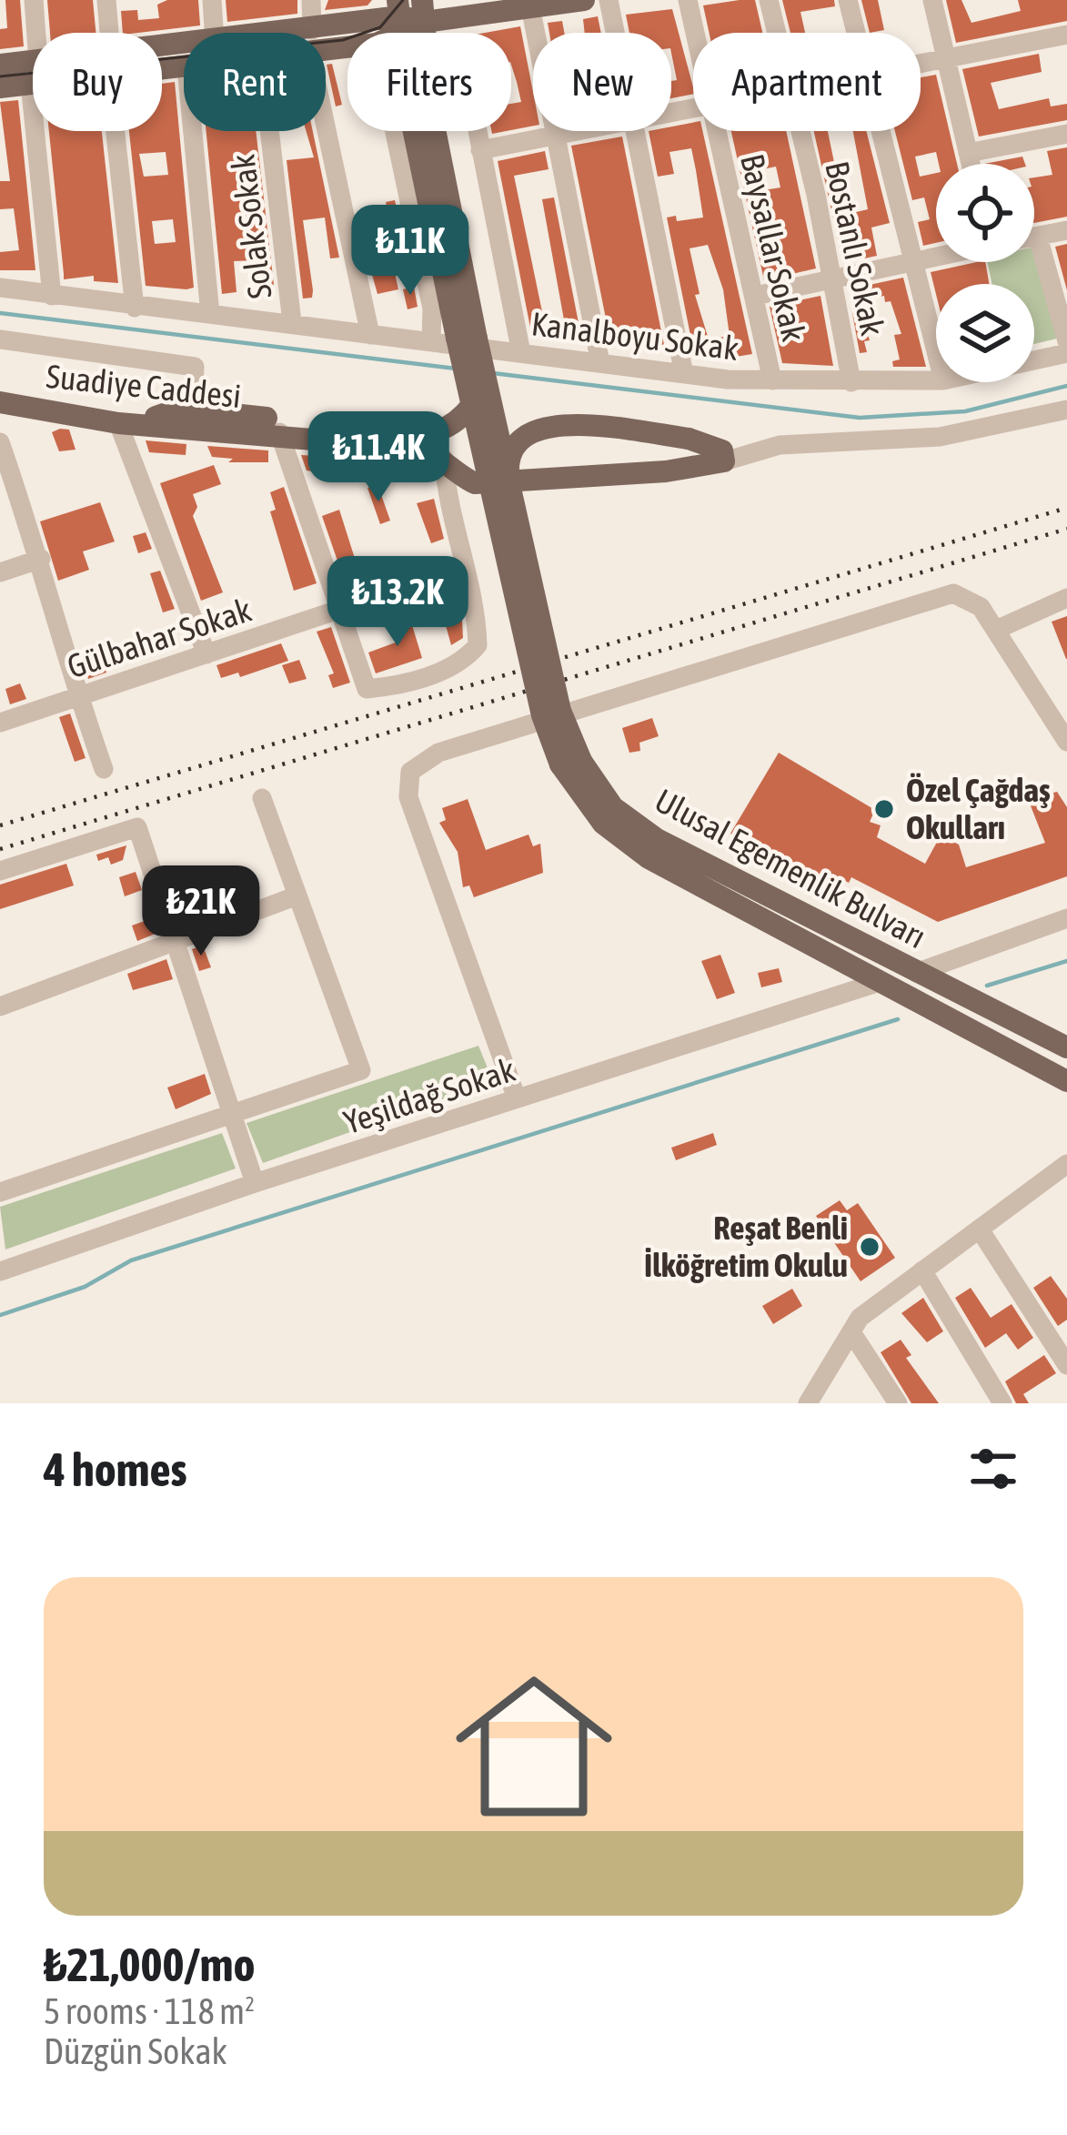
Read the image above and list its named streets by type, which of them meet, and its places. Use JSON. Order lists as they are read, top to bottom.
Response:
{
  "streets": {
    "main road": ["Suadiye Caddesi", "Ulusal Egemenlik Bulvarı"],
    "street": [
      "Solak Sokak",
      "Baysallar Sokak",
      "Bostanlı Sokak",
      "Kanalboyu Sokak",
      "Gülbahar Sokak",
      "Yeşildağ Sokak"
    ]
  },
  "crossings": [
    ["Solak Sokak", "Kanalboyu Sokak"],
    ["Baysallar Sokak", "Kanalboyu Sokak"],
    ["Bostanlı Sokak", "Kanalboyu Sokak"],
    ["Ulusal Egemenlik Bulvarı", "Yeşildağ Sokak"]
  ],
  "places": ["Özel Çağdaş Okulları", "Reşat Benli İlköğretim Okulu"],
  "page": {
    "chip": [
      "Buy",
      "Rent",
      "Filters",
      "New",
      "Apartment"
    ],
    "price": [
      "₺11K",
      "₺11.4K",
      "₺13.2K",
      "₺21K"
    ],
    "heading": "4 homes",
    "list": [
      {
        "name": "₺21,000/mo",
        "note": "5 rooms · 118 m² · Düzgün Sokak"
      }
    ]
  }
}
